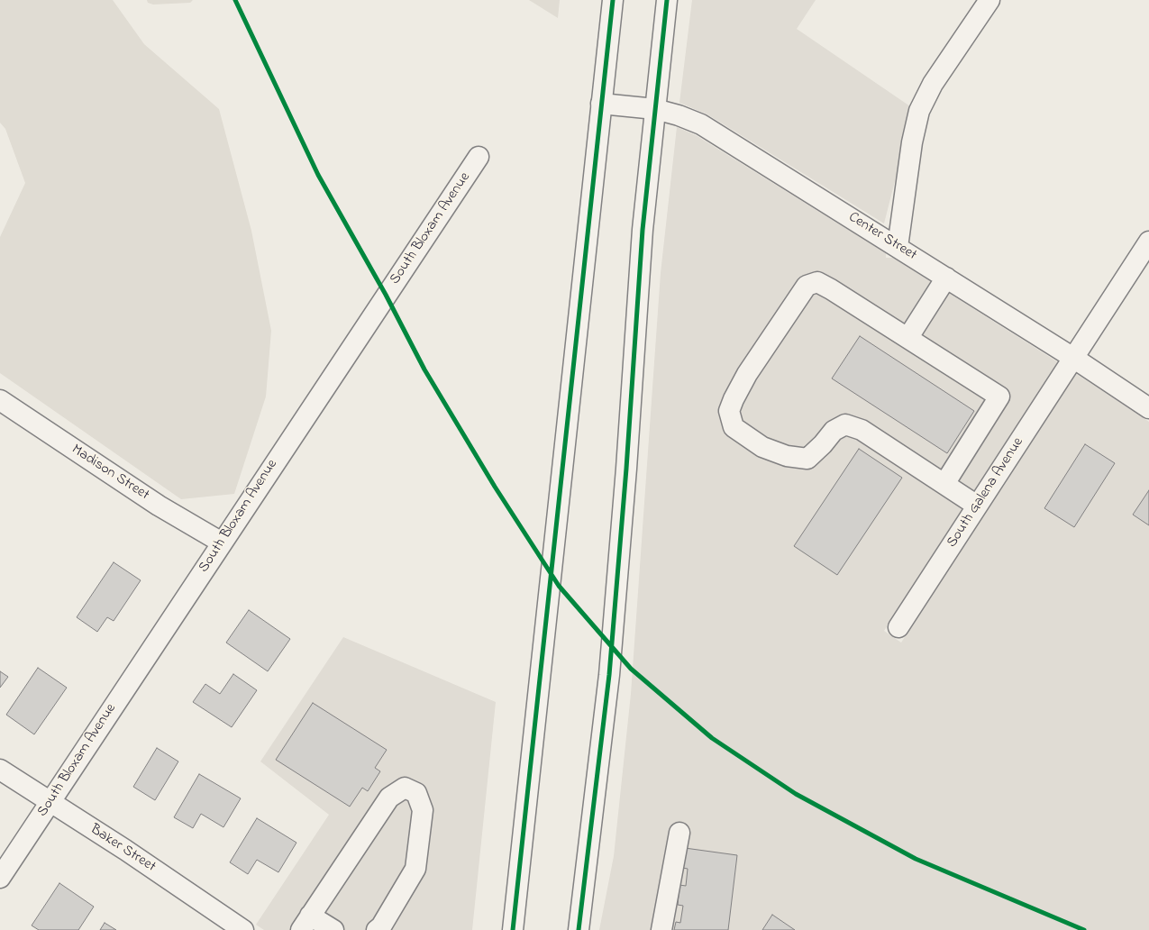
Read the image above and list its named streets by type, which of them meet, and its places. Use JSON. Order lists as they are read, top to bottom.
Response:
{
  "streets": {
    "main road": [
      "South Bloxam Avenue",
      "Center Street",
      "Madison Street",
      "South Galena Avenue",
      "Baker Street"
    ]
  },
  "crossings": [
    ["South Bloxam Avenue", "Madison Street"],
    ["South Bloxam Avenue", "Baker Street"],
    ["Center Street", "South Galena Avenue"]
  ]
}
